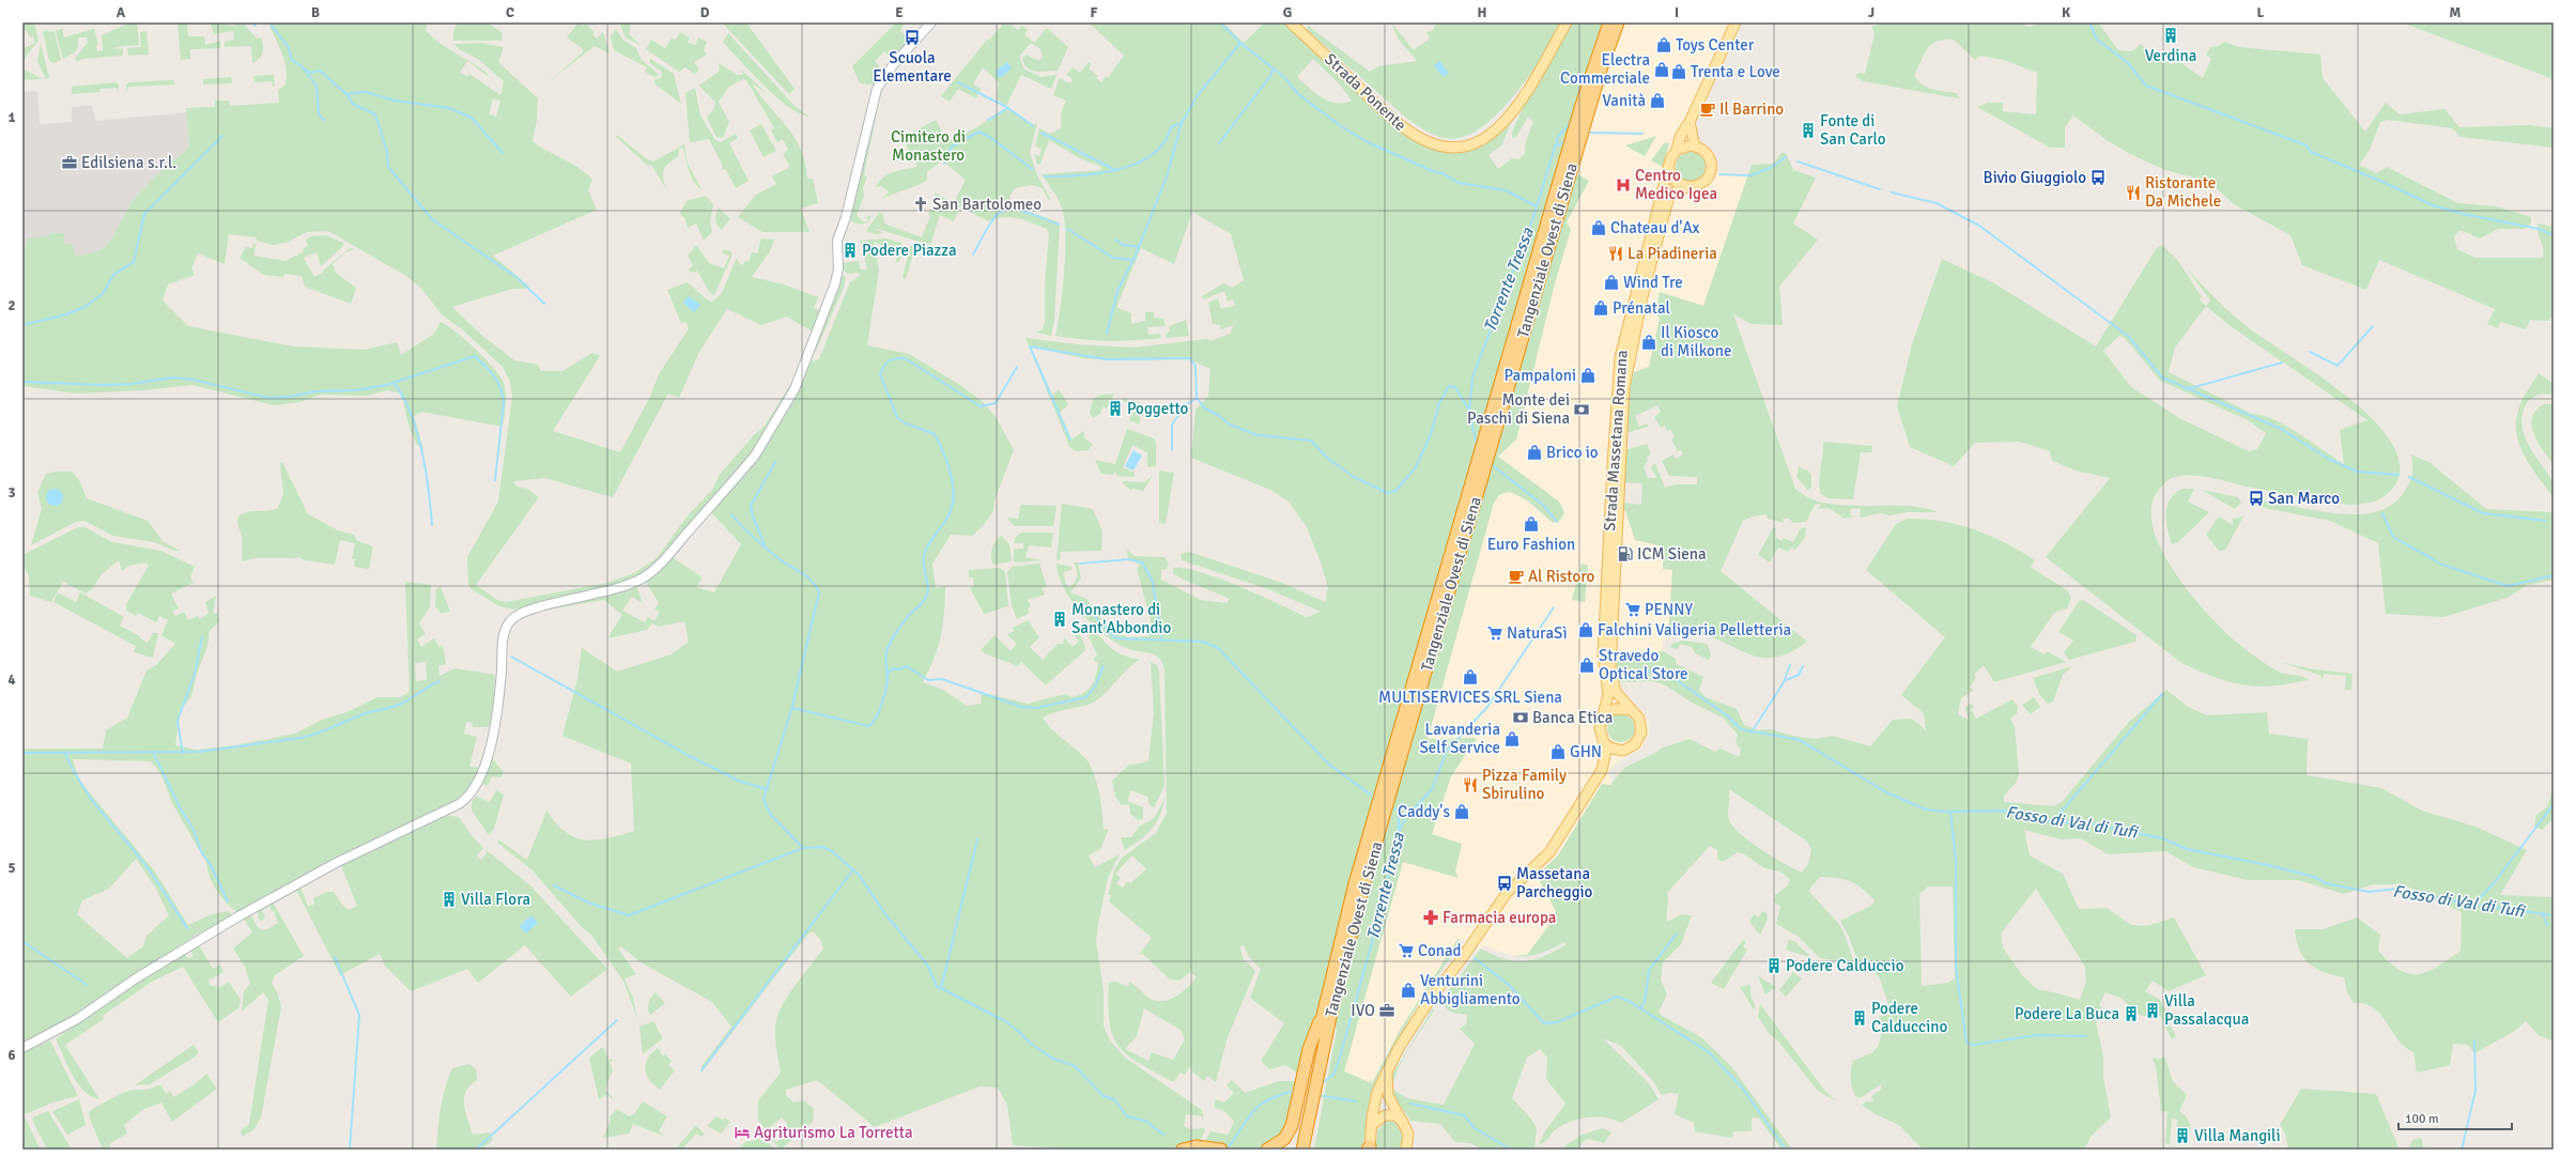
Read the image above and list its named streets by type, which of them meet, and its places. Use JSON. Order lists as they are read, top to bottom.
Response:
{
  "streets": {
    "highway": ["Tangenziale Ovest di Siena"],
    "main road": ["Strada Ponente", "Strada Massetana Romana"]
  },
  "water": ["Torrente Tressa", "Fosso di Val di Tufi"],
  "parks": ["Cimitero di Monastero"],
  "places": {
    "building": [
      "Verdina",
      "Fonte di San Carlo",
      "Podere Piazza",
      "Poggetto",
      "Monastero di Sant'Abbondio",
      "Villa Flora",
      "Podere Calduccio",
      "Villa Passalacqua",
      "Podere La Buca",
      "Podere Calduccino",
      "Villa Mangili"
    ],
    "bus stop": [
      "Scuola Elementare",
      "Bivio Giuggiolo",
      "San Marco",
      "Massetana Parcheggio"
    ],
    "shop": [
      "Toys Center",
      "Electra Commerciale",
      "Trenta e Love",
      "Vanità",
      "Chateau d'Ax",
      "Wind Tre",
      "Prénatal",
      "Il Kiosco di Milkone",
      "Pampaloni",
      "Brico io",
      "Euro Fashion",
      "Falchini Valigeria Pelletteria",
      "Stravedo Optical Store",
      "MULTISERVICES SRL Siena",
      "Lavanderia Self Service",
      "GHN",
      "Caddy's",
      "Venturini Abbigliamento"
    ],
    "cafe": ["Il Barrino", "Al Ristoro"],
    "office": ["Edilsiena s.r.l.", "IVO"],
    "hospital": ["Centro Medico Igea"],
    "restaurant": ["Ristorante Da Michele", "La Piadineria", "Pizza Family Sbirulino"],
    "church": ["San Bartolomeo"],
    "bank": ["Monte dei Paschi di Siena", "Banca Etica"],
    "fuel station": ["ICM Siena"],
    "supermarket": ["PENNY", "NaturaSì", "Conad"],
    "pharmacy": ["Farmacia europa"],
    "hotel": ["Agriturismo La Torretta"]
  },
  "scale_bar": "100 m",
  "grid": {
    "columns": [
      "A",
      "B",
      "C",
      "D",
      "E",
      "F",
      "G",
      "H",
      "I",
      "J",
      "K",
      "L",
      "M"
    ],
    "rows": [
      "1",
      "2",
      "3",
      "4",
      "5",
      "6"
    ]
  }
}
